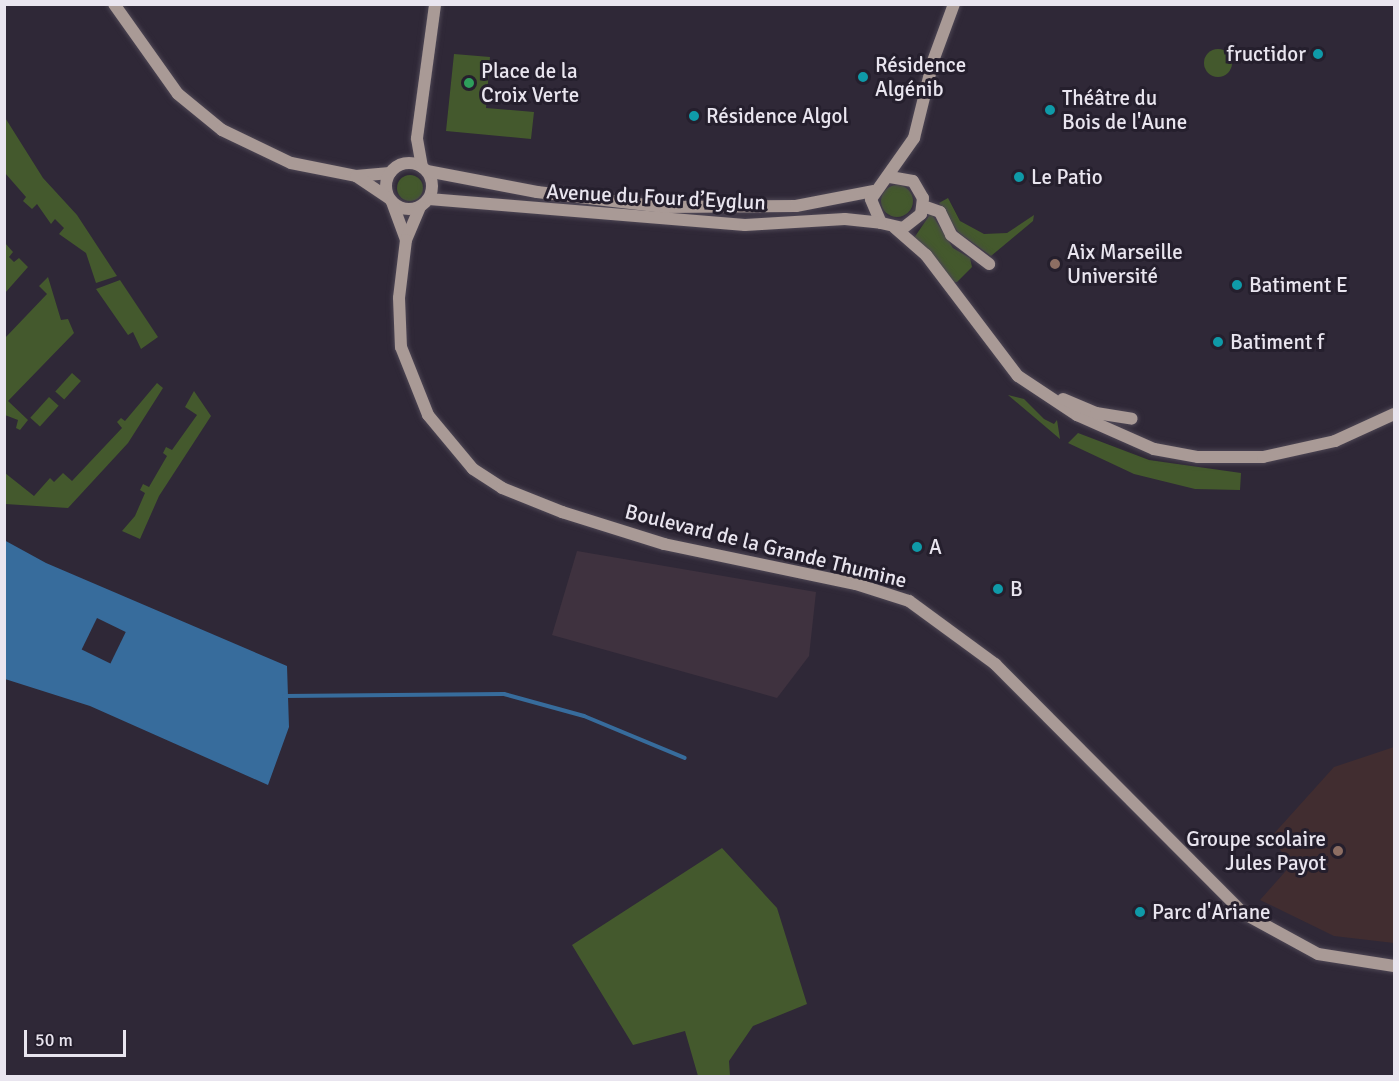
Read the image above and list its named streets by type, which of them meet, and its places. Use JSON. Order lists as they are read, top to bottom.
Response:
{
  "streets": {
    "main road": ["Avenue du Four d’Eyglun", "Boulevard de la Grande Thumine"]
  },
  "crossings": [
    ["Avenue du Four d’Eyglun", "Boulevard de la Grande Thumine"]
  ],
  "places": [
    "fructidor",
    "Résidence Algénib",
    "Place de la Croix Verte",
    "Théâtre du Bois de l'Aune",
    "Résidence Algol",
    "Le Patio",
    "Aix Marseille Université",
    "Batiment E",
    "Batiment f",
    "A",
    "B",
    "Groupe scolaire Jules Payot",
    "Parc d'Ariane"
  ],
  "scale_bar": "50 m"
}
